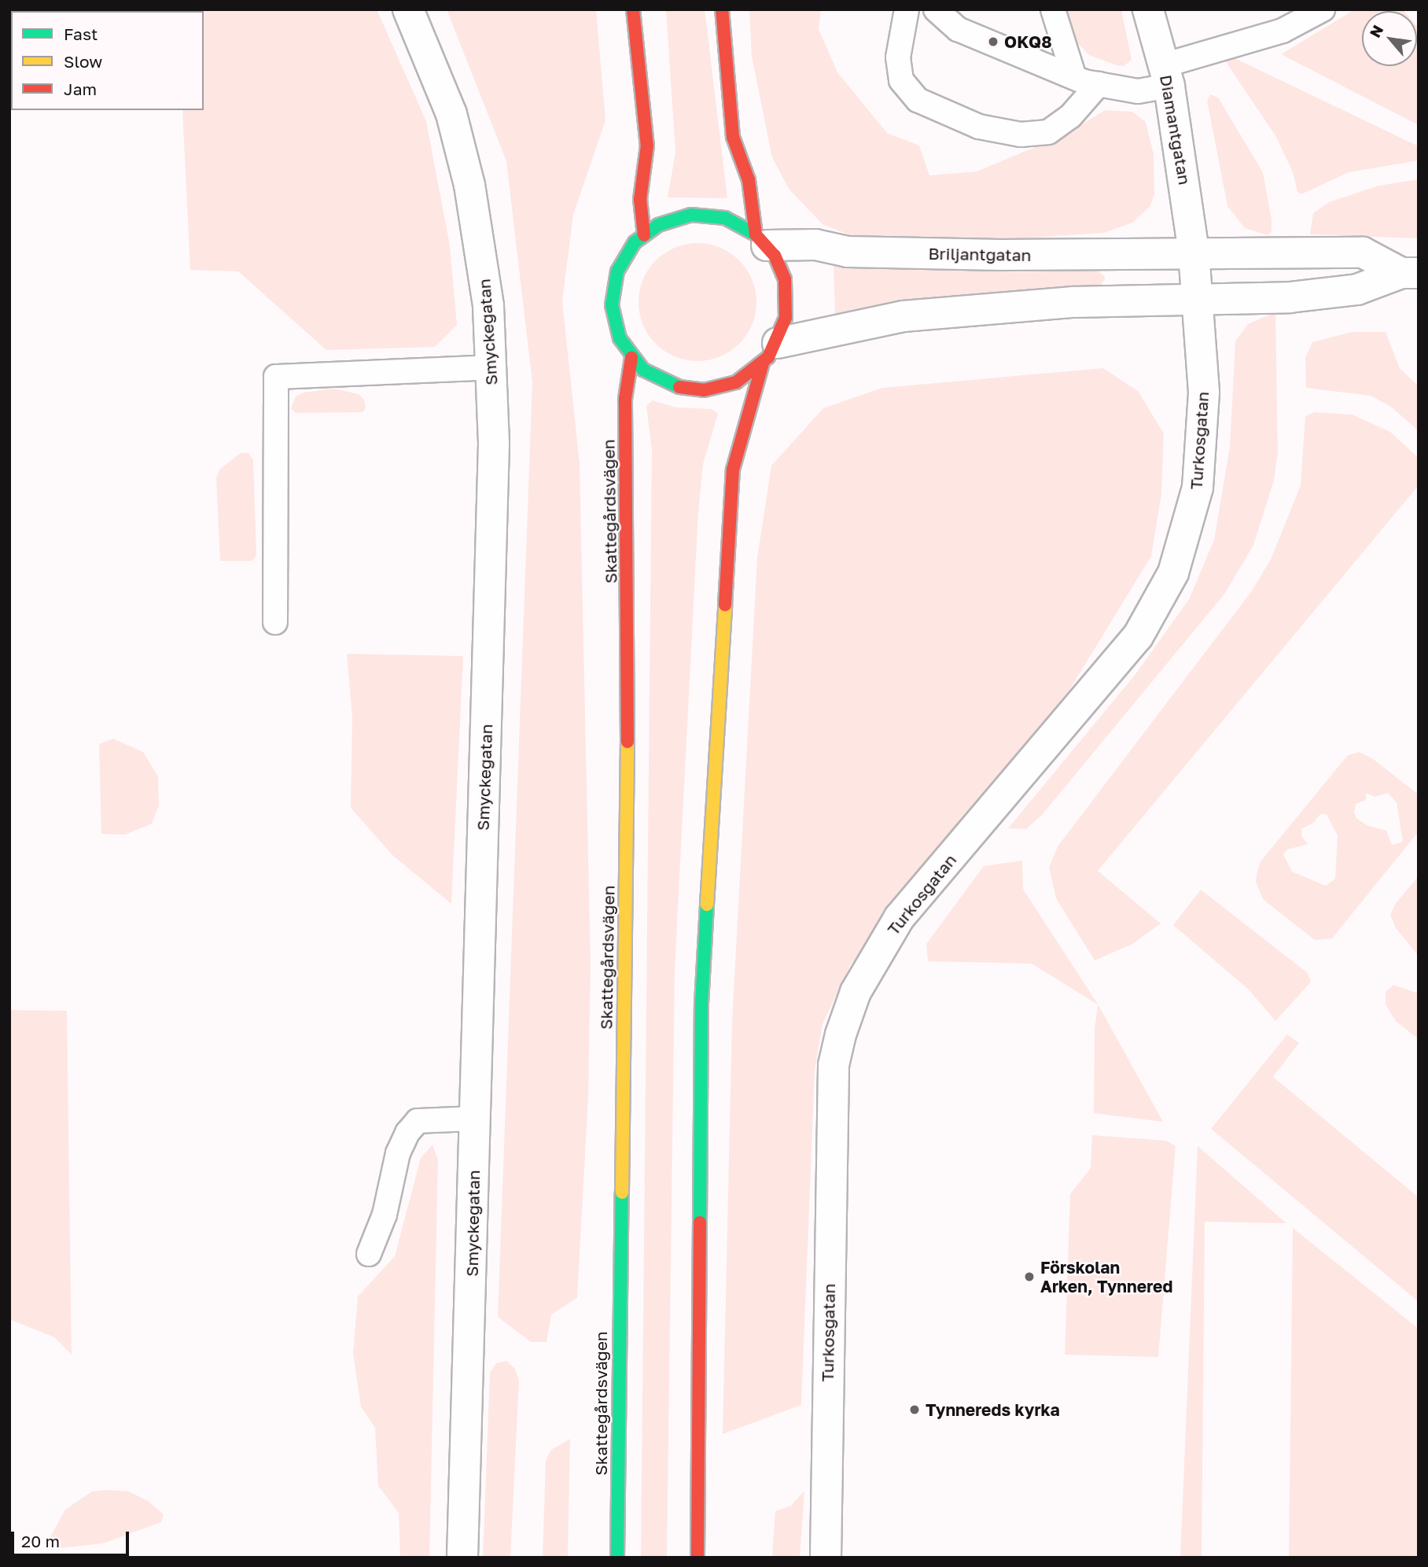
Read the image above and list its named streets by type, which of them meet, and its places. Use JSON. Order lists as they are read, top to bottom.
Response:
{
  "streets": {
    "street": [
      "Diamantgatan",
      "Briljantgatan",
      "Smyckegatan",
      "Turkosgatan",
      "Skattegårdsvägen"
    ]
  },
  "crossings": [
    ["Diamantgatan", "Briljantgatan"],
    ["Briljantgatan", "Turkosgatan"],
    ["Briljantgatan", "Skattegårdsvägen"]
  ],
  "places": ["OKQ8", "Förskolan Arken, Tynnered", "Tynnereds kyrka"],
  "legend": ["Fast", "Slow", "Jam"],
  "scale_bar": "20 m",
  "north": "top left"
}
